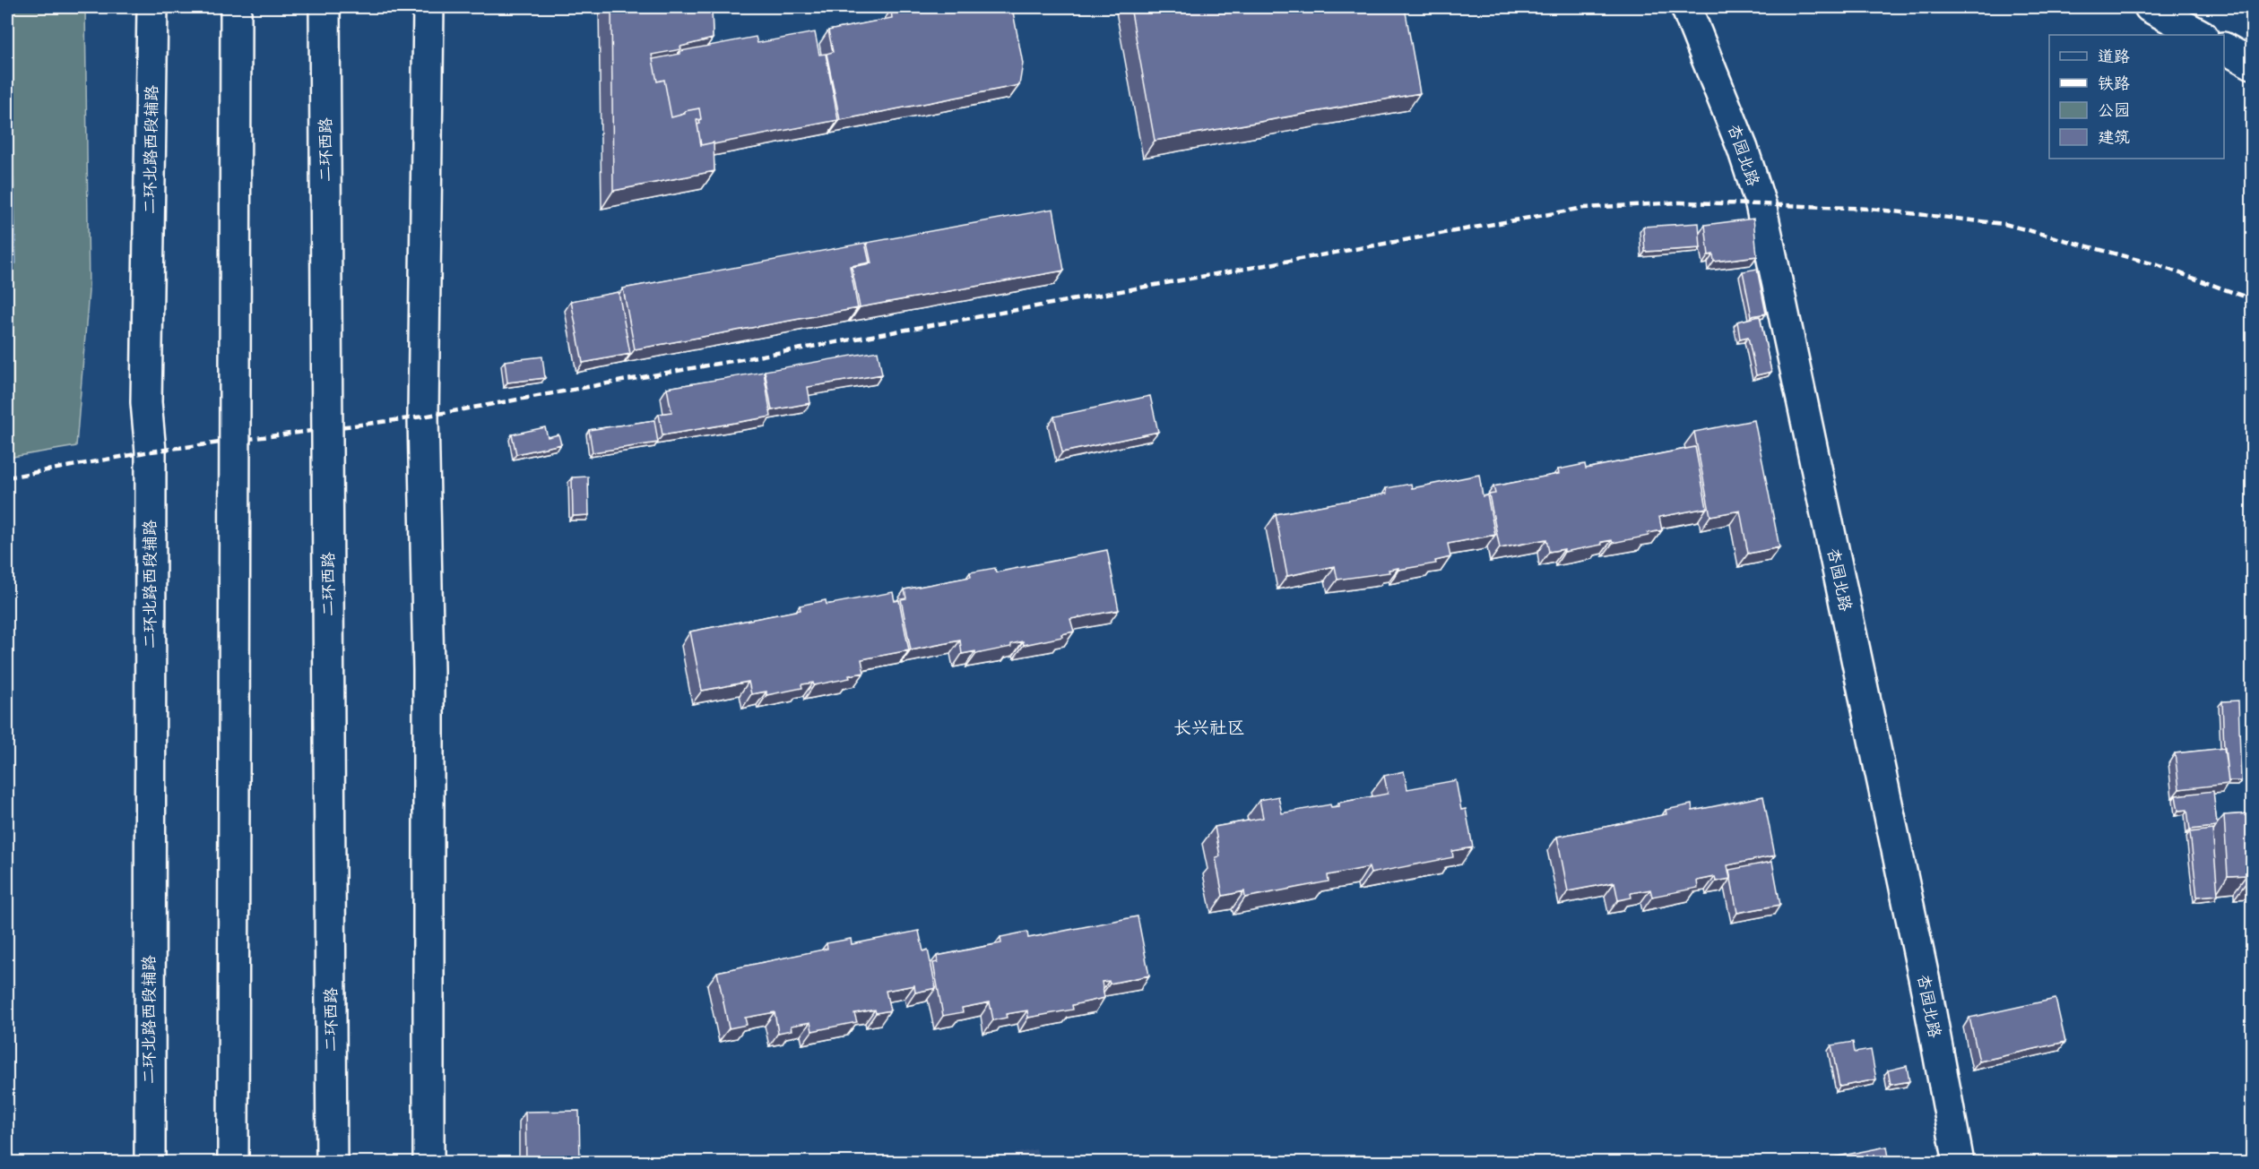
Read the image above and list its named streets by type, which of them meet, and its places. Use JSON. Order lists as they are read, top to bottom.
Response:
{
  "streets": {
    "main road": ["二环北路西段辅路", "二环西路", "杏园北路"]
  },
  "districts": ["长兴社区"],
  "legend": [
    "道路",
    "铁路",
    "公园",
    "建筑"
  ]
}
